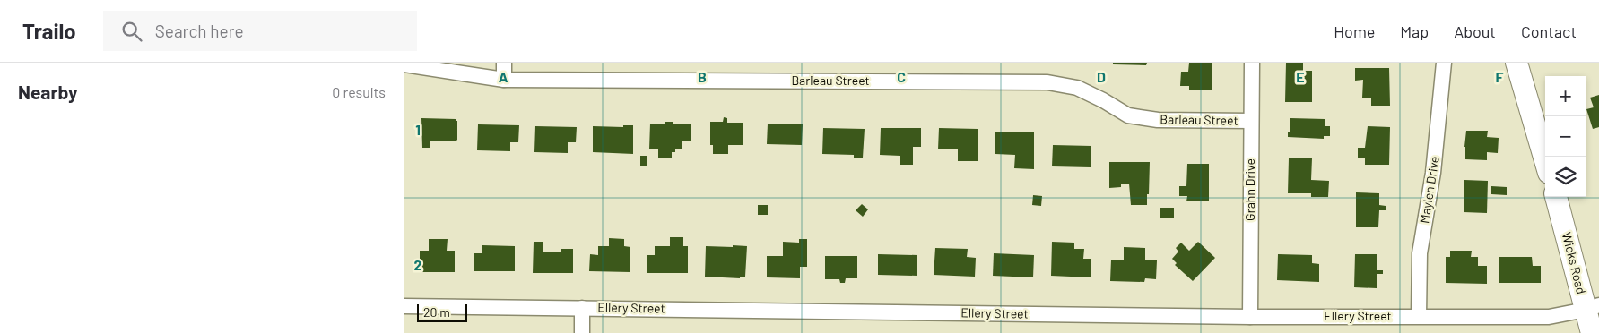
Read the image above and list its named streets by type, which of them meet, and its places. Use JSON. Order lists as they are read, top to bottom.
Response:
{
  "streets": {
    "main road": ["Wicks Road"],
    "street": [
      "Barleau Street",
      "Grahn Drive",
      "Maylen Drive",
      "Ellery Street"
    ]
  },
  "crossings": [
    ["Barleau Street", "Grahn Drive"],
    ["Grahn Drive", "Ellery Street"],
    ["Maylen Drive", "Ellery Street"],
    ["Wicks Road", "Ellery Street"]
  ],
  "scale_bar": "20 m",
  "page": {
    "header": "Trailo",
    "search": "Search here",
    "nav": [
      "Home",
      "Map",
      "About",
      "Contact"
    ],
    "heading": ["Nearby", "0 results"],
    "map_buttons": ["+", "−"],
    "scale": "20 m"
  },
  "grid": {
    "columns": [
      "A",
      "B",
      "C",
      "D",
      "E",
      "F"
    ],
    "rows": ["1", "2"]
  }
}
